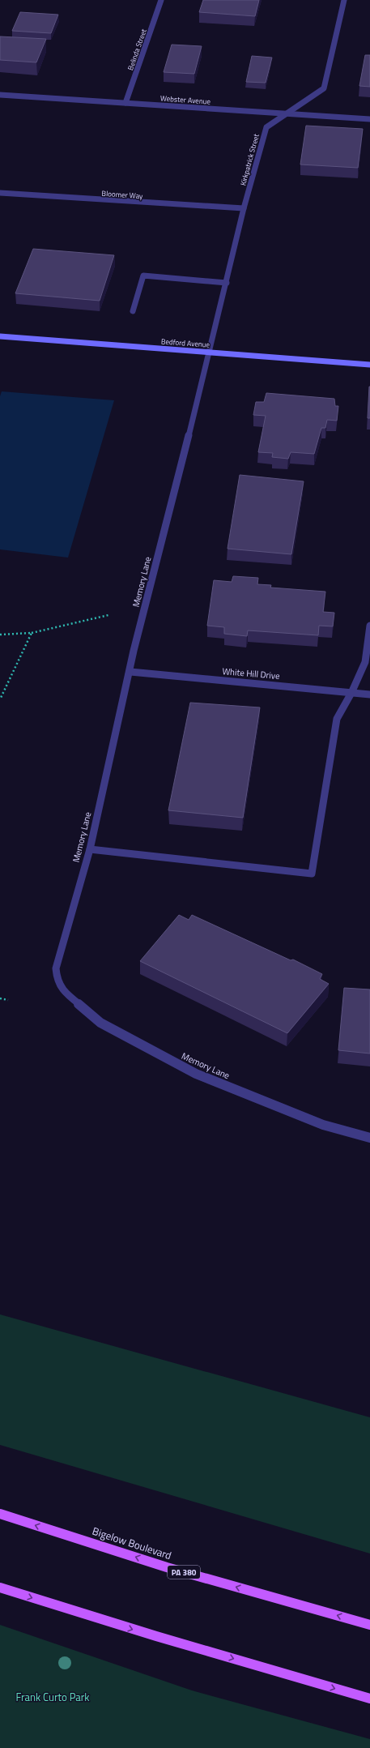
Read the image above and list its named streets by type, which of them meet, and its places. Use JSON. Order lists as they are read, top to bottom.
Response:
{
  "streets": {
    "main road": ["Bigelow Boulevard", "PA 380"],
    "street": [
      "Belinda Street",
      "Webster Avenue",
      "Kirkpatrick Street",
      "Bloomer Way",
      "Bedford Avenue",
      "Memory Lane",
      "White Hill Drive"
    ]
  },
  "crossings": [
    ["Belinda Street", "Webster Avenue"],
    ["Webster Avenue", "Kirkpatrick Street"],
    ["Kirkpatrick Street", "Bloomer Way"],
    ["Kirkpatrick Street", "Bedford Avenue"],
    ["Kirkpatrick Street", "Memory Lane"],
    ["Bedford Avenue", "Memory Lane"],
    ["Memory Lane", "White Hill Drive"]
  ],
  "parks": ["Frank Curto Park"]
}
